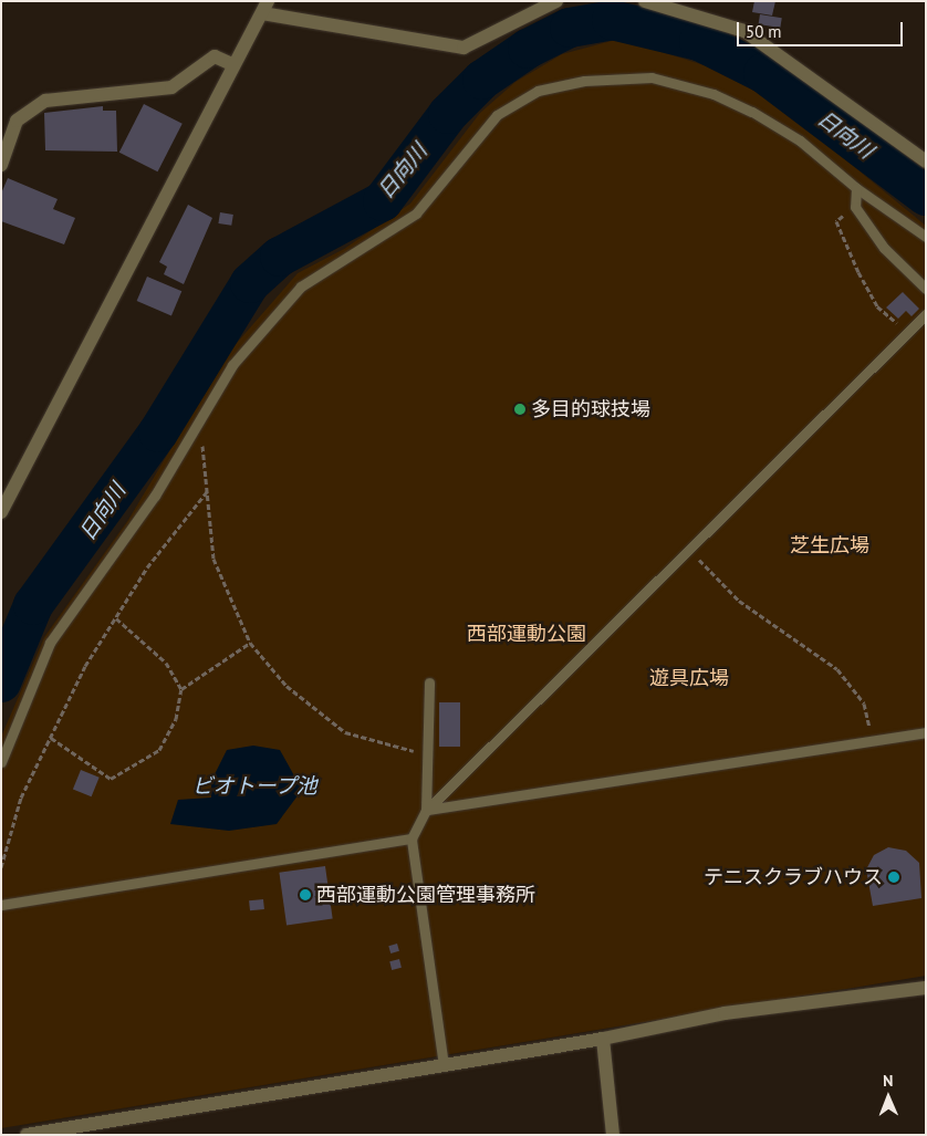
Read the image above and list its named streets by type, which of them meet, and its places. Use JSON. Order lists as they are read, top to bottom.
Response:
{
  "water": ["日向川", "ビオトープ池"],
  "parks": ["芝生広場", "西部運動公園", "遊具広場"],
  "places": ["多目的球技場", "テニスクラブハウス", "西部運動公園管理事務所"],
  "scale_bar": "50 m",
  "north": "top"
}
